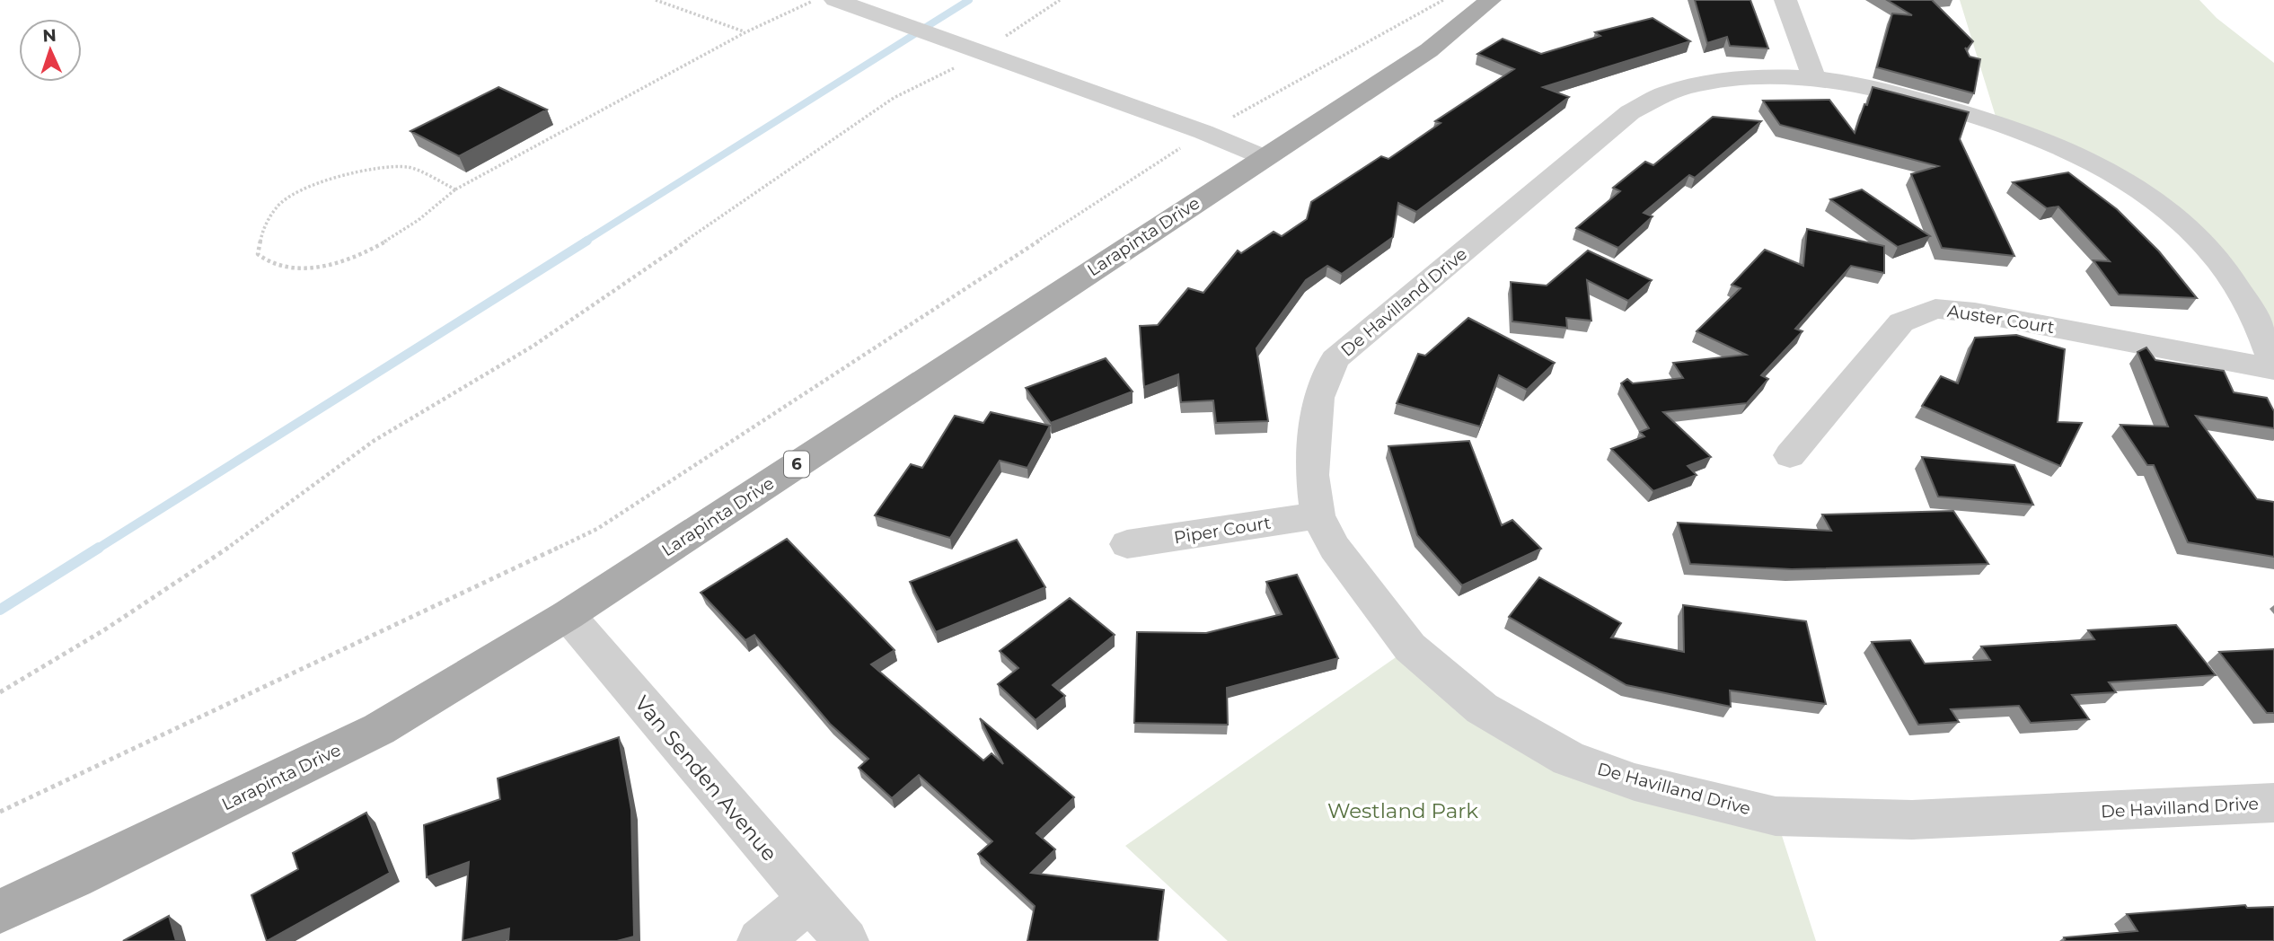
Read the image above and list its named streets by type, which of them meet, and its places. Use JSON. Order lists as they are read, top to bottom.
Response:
{
  "streets": {
    "main road": ["Larapinta Drive", "6"],
    "street": [
      "De Havilland Drive",
      "Auster Court",
      "Piper Court",
      "Van Senden Avenue"
    ]
  },
  "crossings": [
    ["Larapinta Drive", "Van Senden Avenue"],
    ["De Havilland Drive", "Auster Court"],
    ["De Havilland Drive", "Piper Court"]
  ],
  "parks": ["Westland Park"],
  "north": "top"
}
